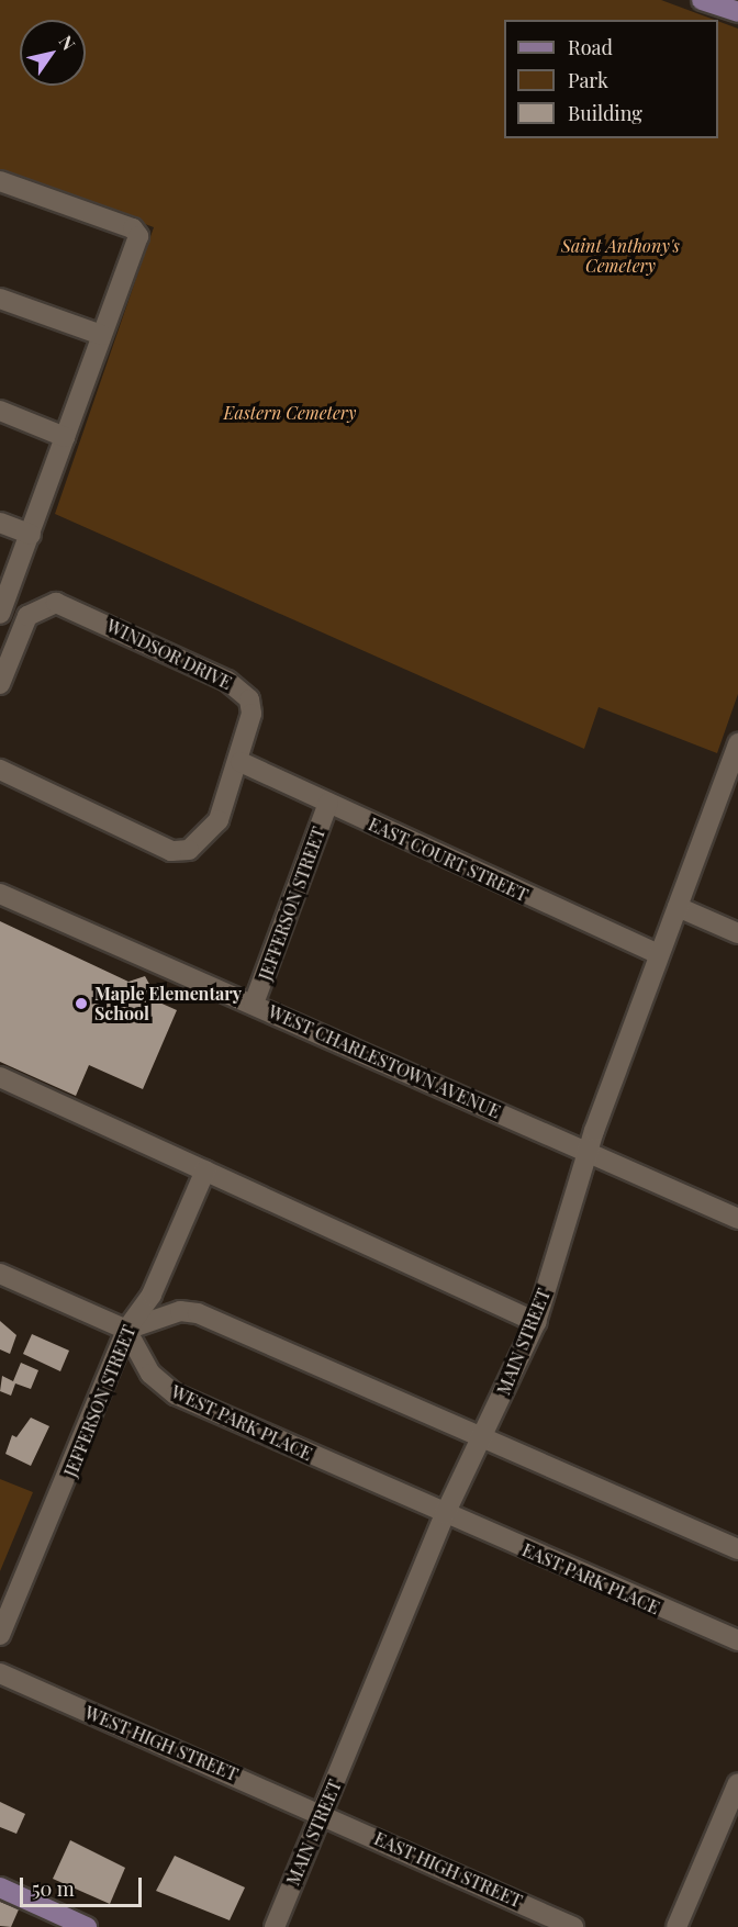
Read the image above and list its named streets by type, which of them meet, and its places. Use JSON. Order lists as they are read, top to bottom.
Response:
{
  "streets": {
    "street": [
      "WINDSOR DRIVE",
      "EAST COURT STREET",
      "JEFFERSON STREET",
      "WEST CHARLESTOWN AVENUE",
      "MAIN STREET",
      "WEST PARK PLACE",
      "EAST PARK PLACE",
      "WEST HIGH STREET",
      "EAST HIGH STREET"
    ]
  },
  "crossings": [
    ["WINDSOR DRIVE", "EAST COURT STREET"],
    ["EAST COURT STREET", "JEFFERSON STREET"],
    ["EAST COURT STREET", "MAIN STREET"],
    ["JEFFERSON STREET", "WEST CHARLESTOWN AVENUE"],
    ["JEFFERSON STREET", "WEST PARK PLACE"],
    ["WEST CHARLESTOWN AVENUE", "MAIN STREET"],
    ["MAIN STREET", "WEST PARK PLACE"],
    ["MAIN STREET", "EAST PARK PLACE"],
    ["MAIN STREET", "WEST HIGH STREET"],
    ["MAIN STREET", "EAST HIGH STREET"],
    ["WEST PARK PLACE", "EAST PARK PLACE"],
    ["WEST HIGH STREET", "EAST HIGH STREET"]
  ],
  "parks": ["Saint Anthony's Cemetery", "Eastern Cemetery"],
  "places": ["Maple Elementary School"],
  "legend": ["Road", "Park", "Building"],
  "scale_bar": "50 m",
  "north": "top right"
}
